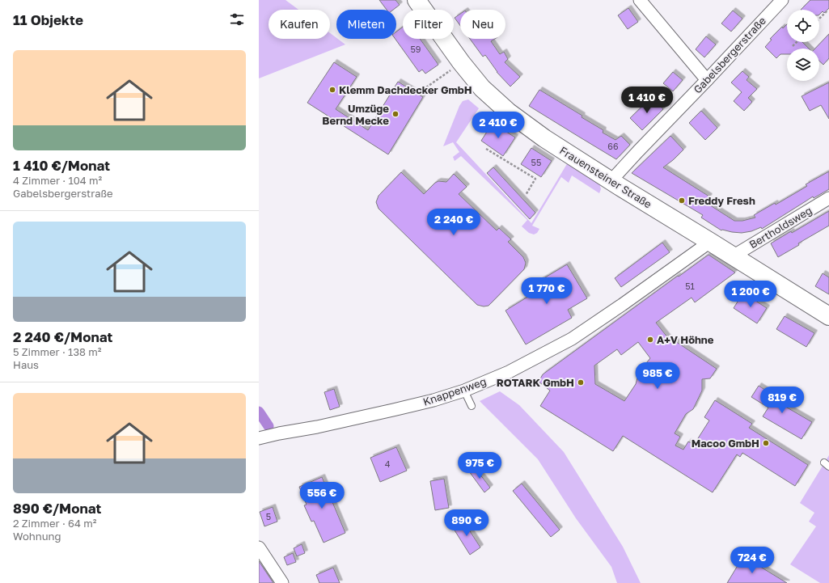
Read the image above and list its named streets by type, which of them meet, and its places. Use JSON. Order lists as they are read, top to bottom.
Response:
{
  "streets": {
    "main road": ["Frauensteiner Straße"],
    "street": ["Gabelsbergerstraße", "Bertholdsweg", "Knappenweg"]
  },
  "crossings": [
    ["Gabelsbergerstraße", "Frauensteiner Straße"],
    ["Frauensteiner Straße", "Bertholdsweg"],
    ["Frauensteiner Straße", "Knappenweg"]
  ],
  "places": [
    "Klemm Dachdecker GmbH",
    "Umzüge Bernd Mecke",
    "Freddy Fresh",
    "A+V Höhne",
    "ROTARK GmbH",
    "Macoo GmbH"
  ],
  "house_numbers": [
    "59",
    "66",
    "55",
    "51",
    "4",
    "5"
  ],
  "page": {
    "heading": "11 Objekte",
    "chip": [
      "Kaufen",
      "Mieten",
      "Filter",
      "Neu"
    ],
    "list": [
      {
        "name": "1 410 €/Monat",
        "note": "4 Zimmer · 104 m² · Gabelsbergerstraße"
      },
      {
        "name": "2 240 €/Monat",
        "note": "5 Zimmer · 138 m² · Haus"
      },
      {
        "name": "890 €/Monat",
        "note": "2 Zimmer · 64 m² · Wohnung"
      }
    ],
    "price": [
      "1 410 €",
      "2 410 €",
      "2 240 €",
      "1 770 €",
      "1 200 €",
      "985 €",
      "819 €",
      "975 €",
      "556 €",
      "890 €",
      "724 €"
    ]
  }
}
